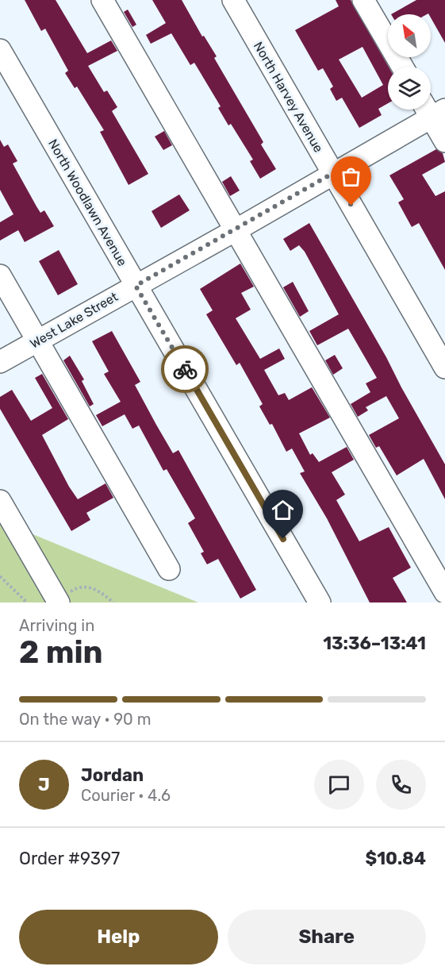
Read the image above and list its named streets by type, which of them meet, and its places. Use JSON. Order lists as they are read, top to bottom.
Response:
{
  "streets": {
    "street": ["North Harvey Avenue", "North Woodlawn Avenue", "West Lake Street"]
  },
  "crossings": [
    ["North Harvey Avenue", "West Lake Street"],
    ["North Woodlawn Avenue", "West Lake Street"]
  ],
  "north": "top left",
  "page": {
    "heading": ["2 min", "Arriving in", "13:36–13:41"],
    "panel": [
      "Jordan",
      "Courier · 4.6",
      "Order #9397",
      "$10.84"
    ],
    "bar": "On the way · 90 m",
    "round": "J",
    "buttons": ["Help", "Share"]
  }
}
